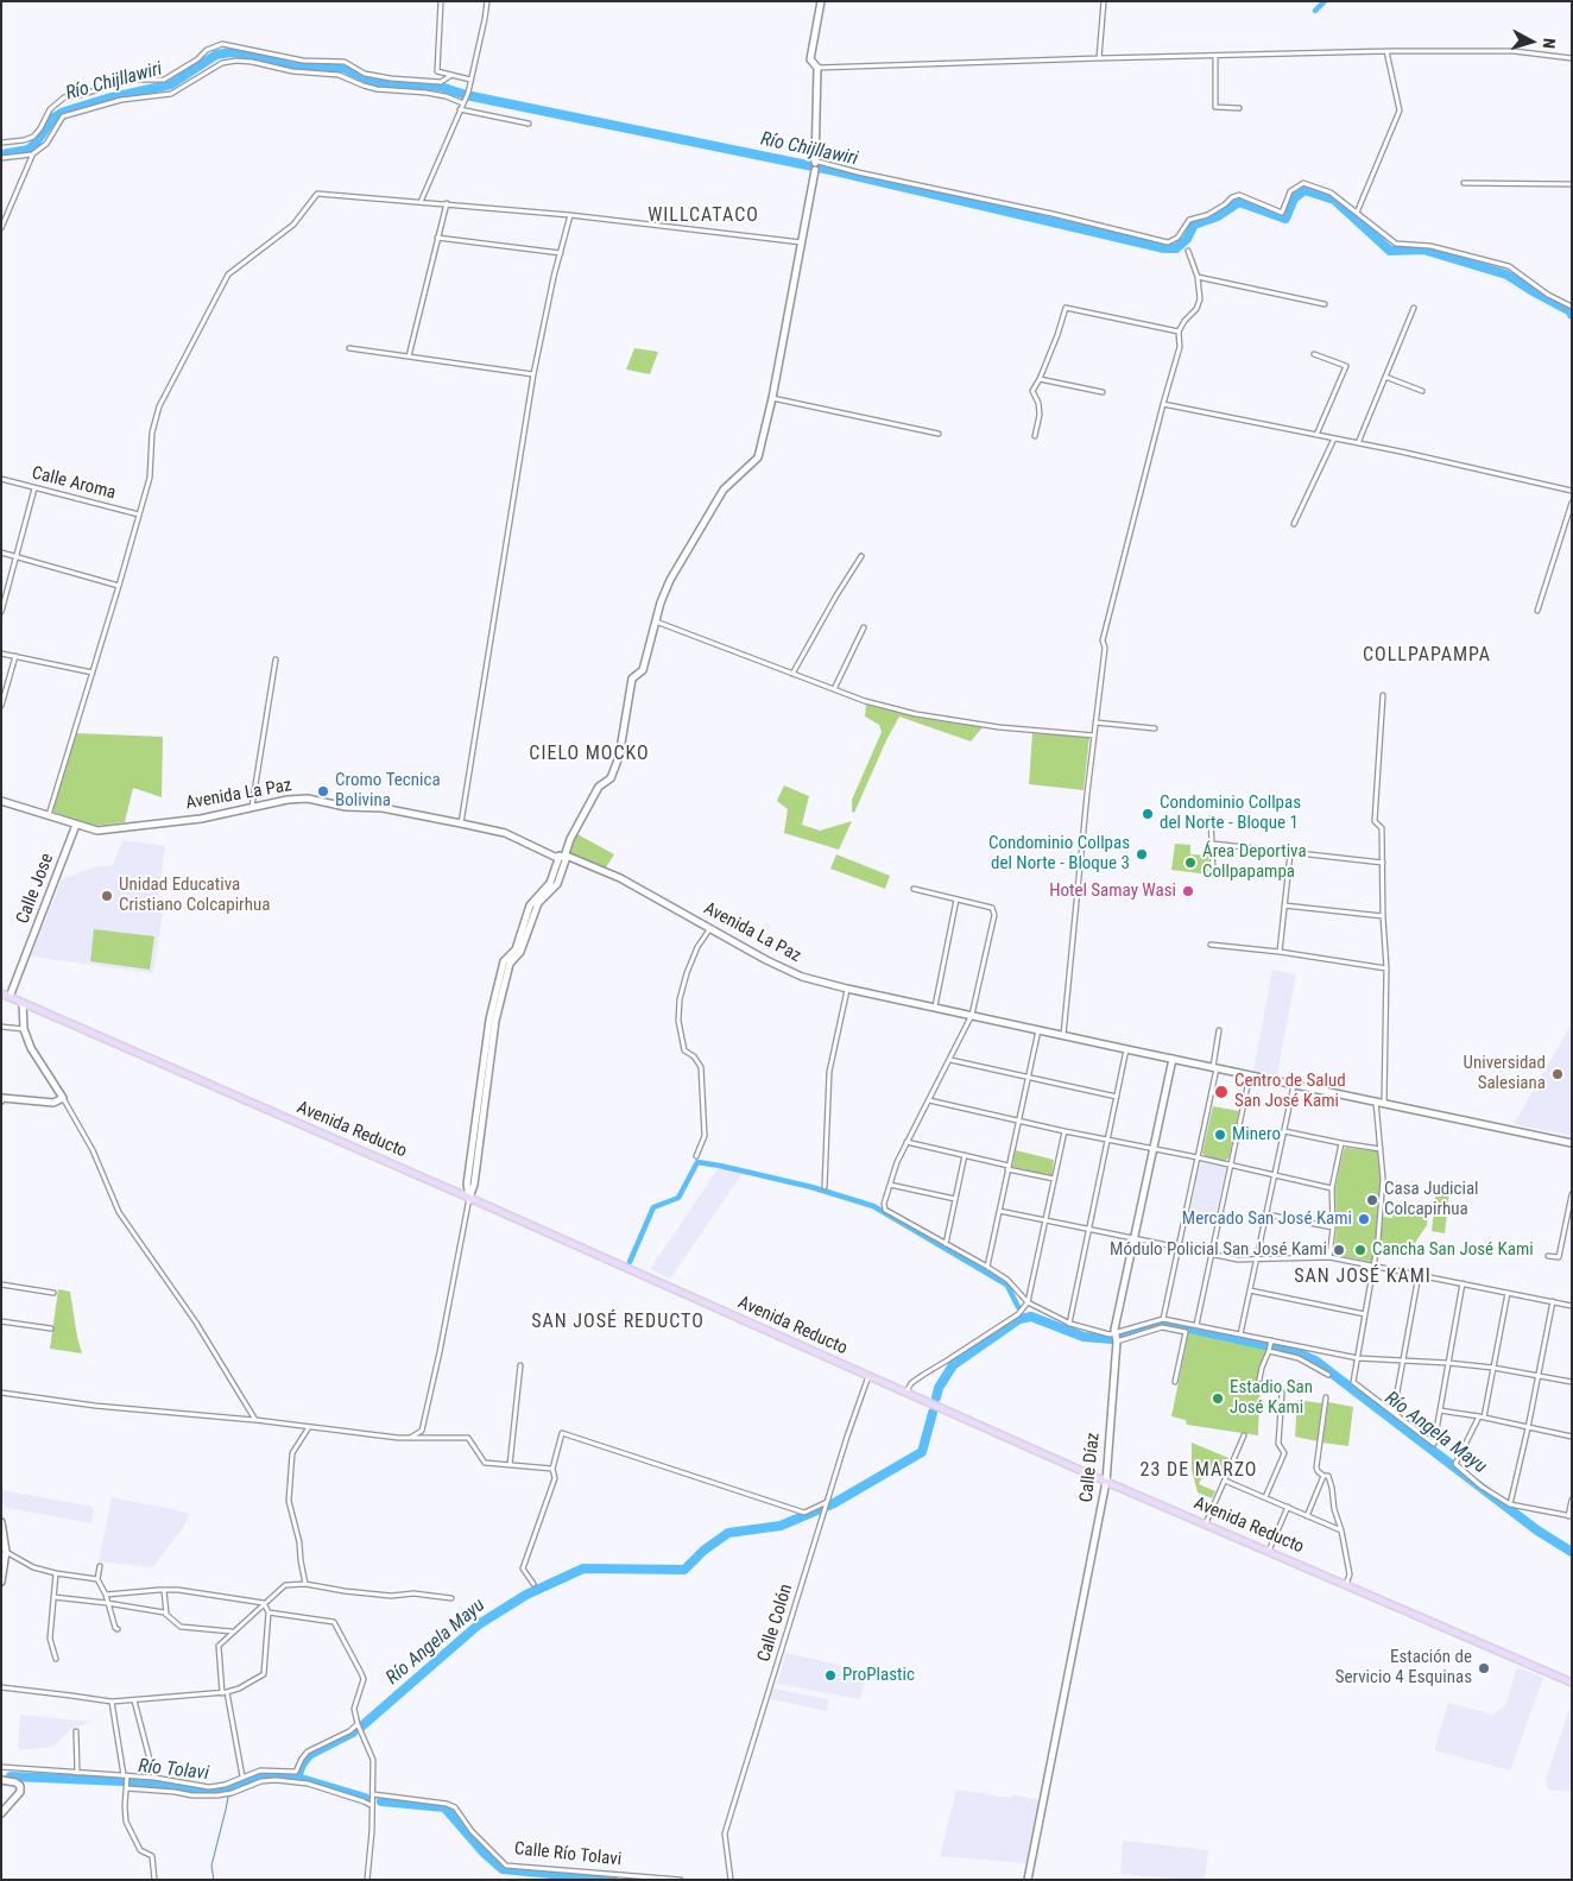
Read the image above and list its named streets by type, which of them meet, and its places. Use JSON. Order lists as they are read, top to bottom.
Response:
{
  "streets": {
    "main road": ["Avenida Reducto"],
    "street": [
      "Calle Aroma",
      "Avenida La Paz",
      "Calle Jose",
      "Calle Díaz",
      "Calle Colón",
      "Calle Río Tolavi"
    ]
  },
  "crossings": [
    ["Avenida La Paz", "Calle Jose"],
    ["Avenida La Paz", "Calle Díaz"],
    ["Calle Jose", "Avenida Reducto"],
    ["Avenida Reducto", "Calle Díaz"],
    ["Avenida Reducto", "Calle Colón"]
  ],
  "districts": [
    "WILLCATACO",
    "COLLPAPAMPA",
    "CIELO MOCKO",
    "SAN JOSÉ KAMI",
    "SAN JOSÉ REDUCTO",
    "23 DE MARZO"
  ],
  "water": ["Río Chijllawiri", "Río Angela Mayu", "Río Tolavi"],
  "places": [
    "Cromo Tecnica Bolivina",
    "Condominio Collpas del Norte - Bloque 1",
    "Condominio Collpas del Norte - Bloque 3",
    "Área Deportiva Collpapampa",
    "Hotel Samay Wasi",
    "Unidad Educativa Cristiano Colcapirhua",
    "Universidad Salesiana",
    "Centro de Salud San José Kami",
    "Minero",
    "Casa Judicial Colcapirhua",
    "Mercado San José Kami",
    "Módulo Policial San José Kami",
    "Cancha San José Kami",
    "Estadio San José Kami",
    "Estación de Servicio 4 Esquinas",
    "ProPlastic"
  ],
  "north": "right"
}
